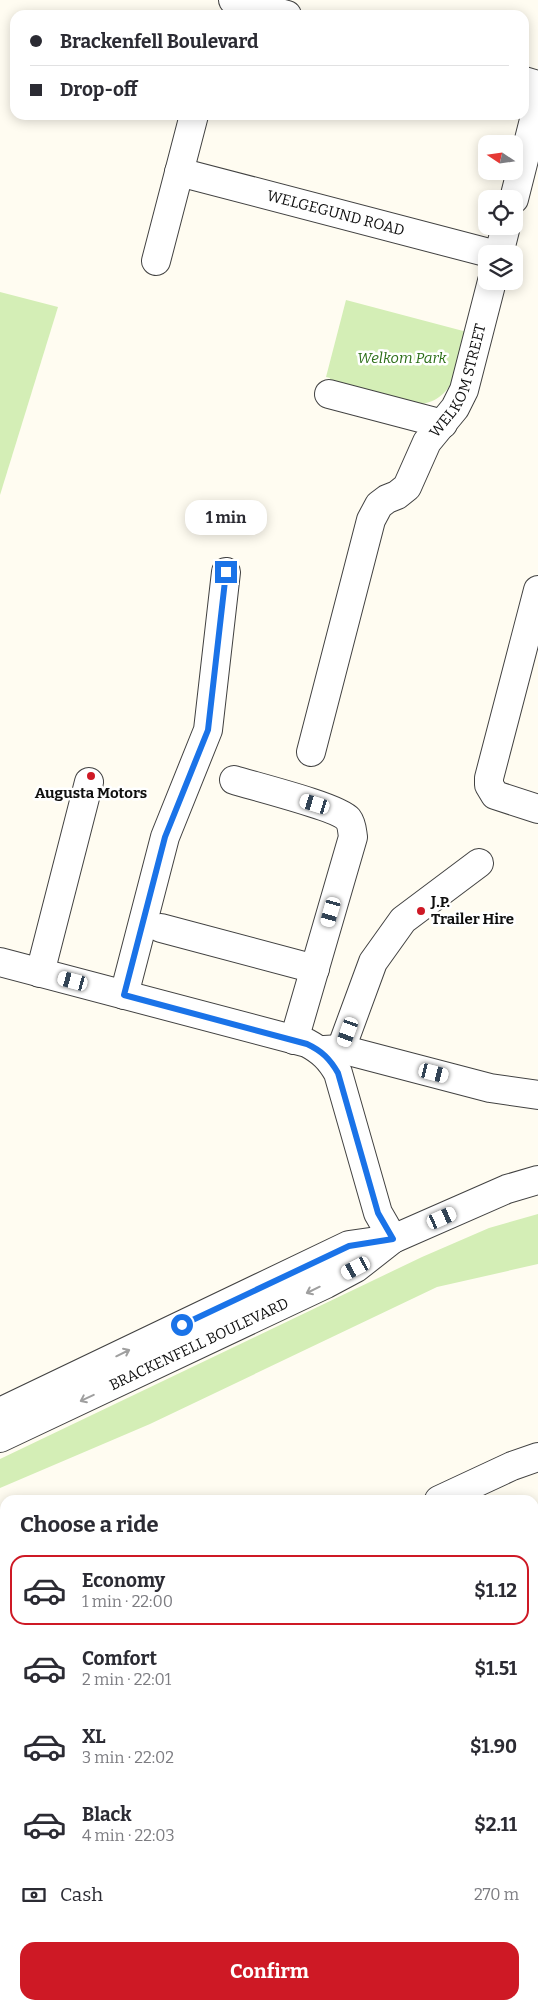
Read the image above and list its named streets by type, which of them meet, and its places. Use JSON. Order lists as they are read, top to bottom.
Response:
{
  "streets": {
    "street": ["WELGEGUND ROAD", "WELKOM STREET", "BRACKENFELL BOULEVARD"]
  },
  "parks": ["Welkom Park"],
  "places": ["Augusta Motors", "J.P. Trailer Hire"],
  "north": "left",
  "page": {
    "banner": ["Brackenfell Boulevard", "Drop-off"],
    "bubble": "1 min",
    "heading": "Choose a ride",
    "list": [
      {
        "name": "Economy",
        "note": "1 min · 22:00",
        "value": "$1.12"
      },
      {
        "name": "Comfort",
        "note": "2 min · 22:01",
        "value": "$1.51"
      },
      {
        "name": "XL",
        "note": "3 min · 22:02",
        "value": "$1.90"
      },
      {
        "name": "Black",
        "note": "4 min · 22:03",
        "value": "$2.11"
      }
    ],
    "pay": ["Cash", "270 m"],
    "buttons": "Confirm"
  }
}
